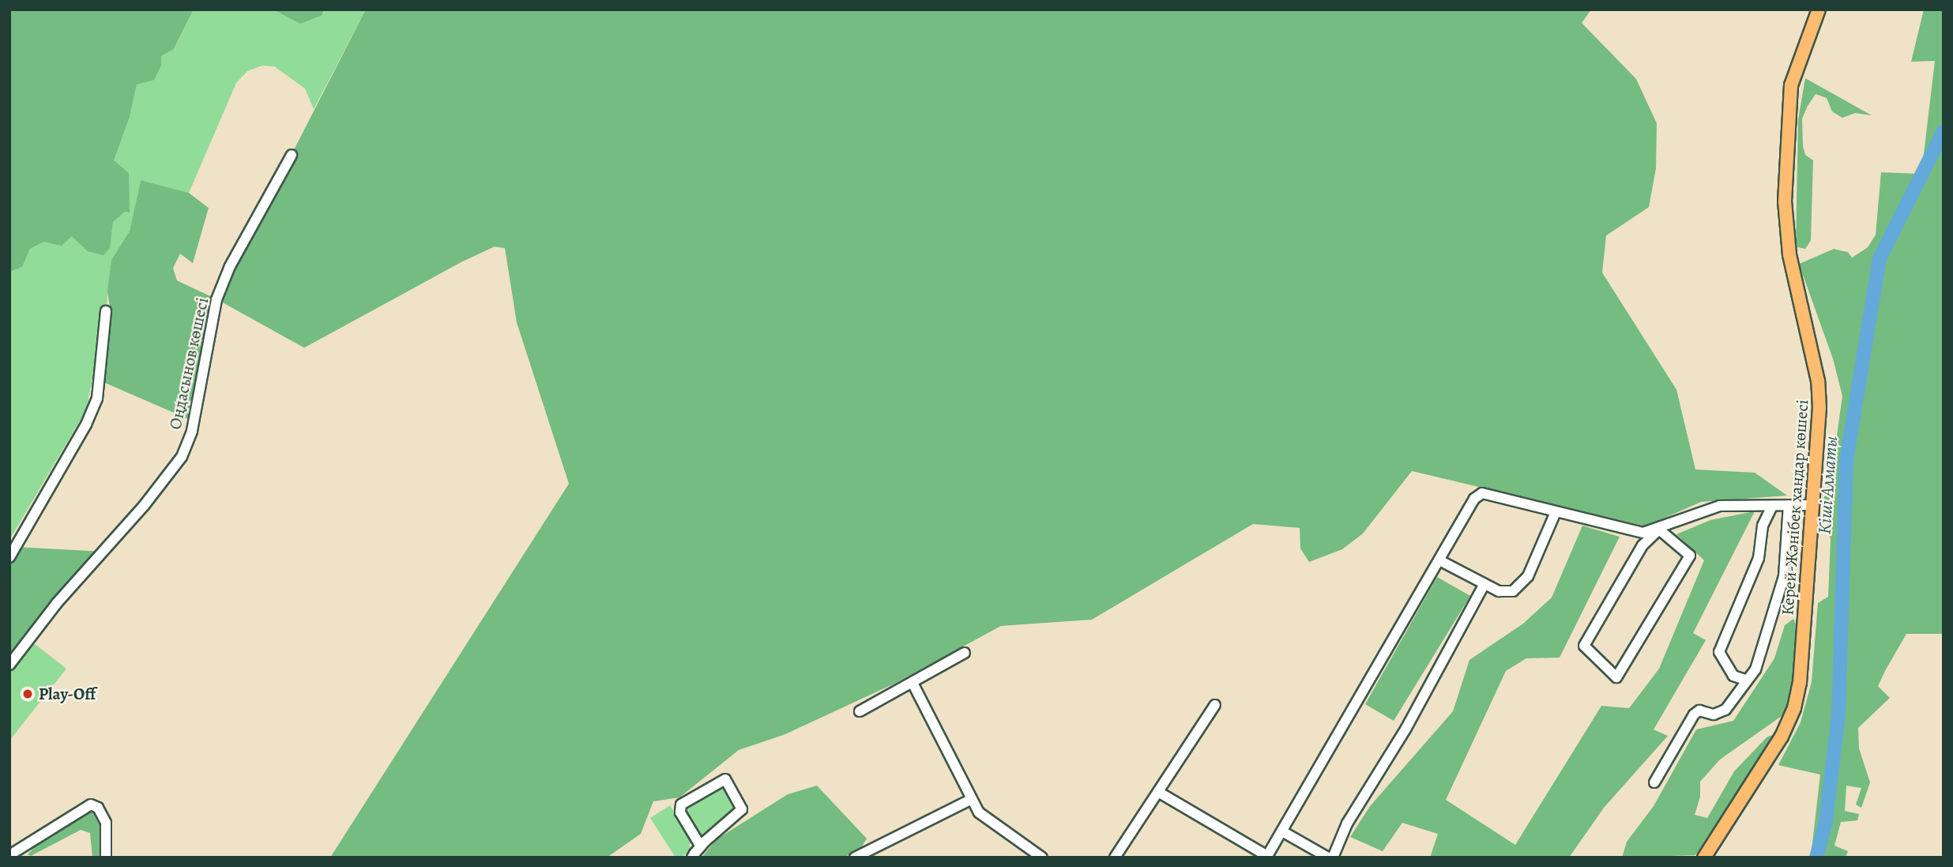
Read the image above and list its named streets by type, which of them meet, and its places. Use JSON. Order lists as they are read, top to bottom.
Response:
{
  "streets": {
    "main road": ["Керей-Жәнібек хандар көшесі"],
    "street": ["Оңдасынов көшесі"]
  },
  "water": ["Кіші Алматы"],
  "places": ["Play-Off"]
}
